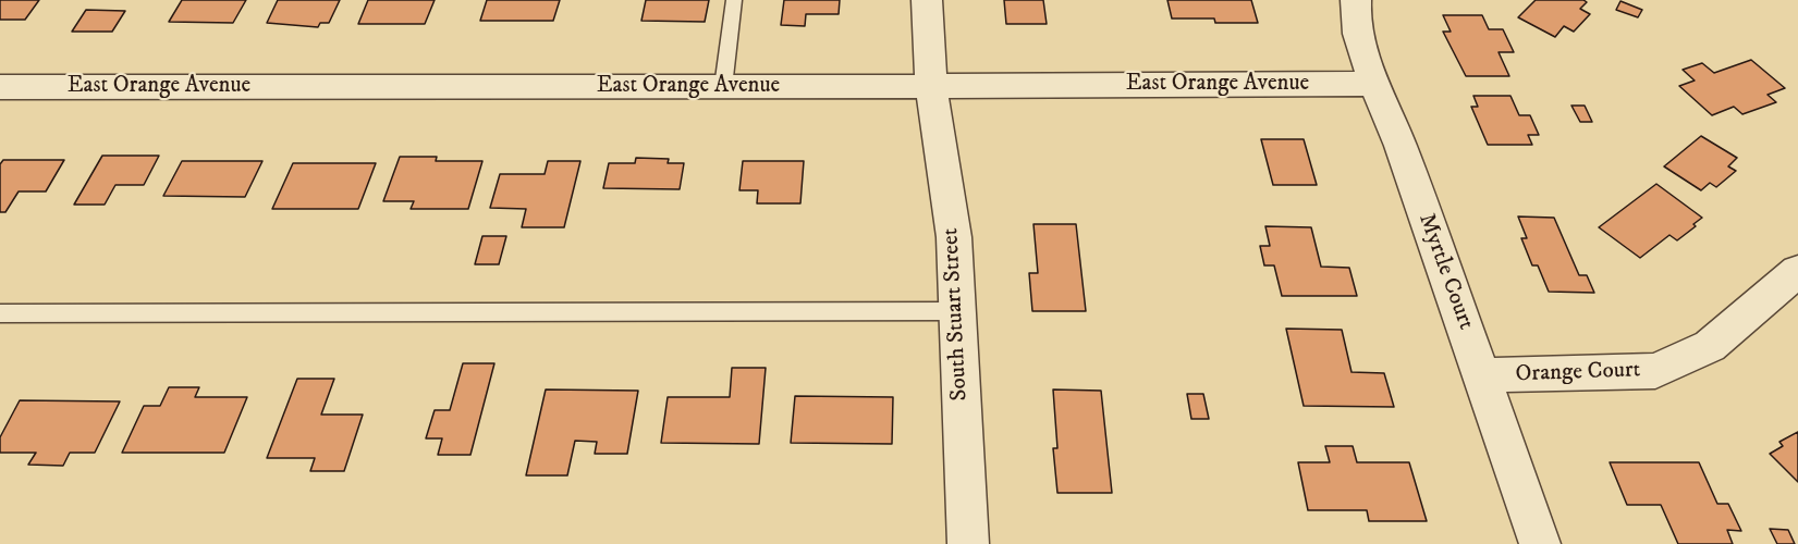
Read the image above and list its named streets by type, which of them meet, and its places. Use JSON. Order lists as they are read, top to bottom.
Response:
{
  "streets": {
    "street": [
      "East Orange Avenue",
      "Myrtle Court",
      "South Stuart Street",
      "Orange Court"
    ]
  },
  "crossings": [
    ["East Orange Avenue", "Myrtle Court"],
    ["East Orange Avenue", "South Stuart Street"],
    ["Myrtle Court", "Orange Court"]
  ]
}
